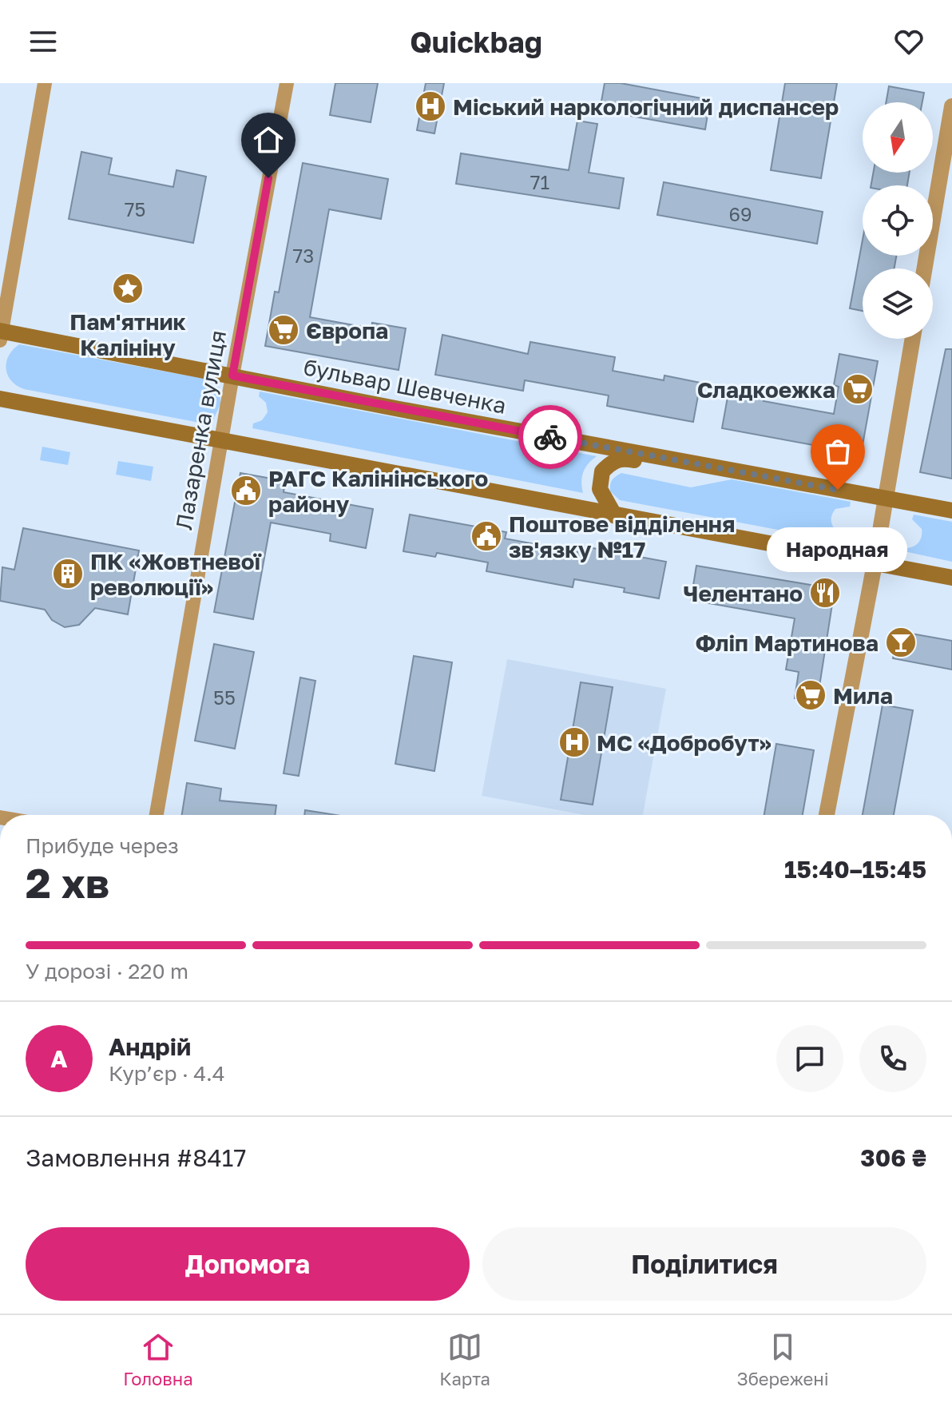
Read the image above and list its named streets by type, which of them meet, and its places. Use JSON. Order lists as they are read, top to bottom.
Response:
{
  "streets": {
    "main road": ["бульвар Шевченка"],
    "street": ["Лазаренка вулиця"]
  },
  "crossings": [
    ["бульвар Шевченка", "Лазаренка вулиця"]
  ],
  "places": {
    "hospital": ["Міський наркологічний диспансер", "МС «Добробут»"],
    "place": ["Пам'ятник Калініну"],
    "supermarket": ["Європа", "Сладкоежка", "Мила"],
    "other": ["Народная"],
    "public building": ["РАГС Калінінського району", "Поштове відділення зв'язку №17"],
    "building": ["ПК «Жовтневої революції»"],
    "restaurant": ["Челентано"],
    "bar": ["Фліп Мартинова"]
  },
  "house_numbers": [
    "71",
    "75",
    "69",
    "73",
    "55"
  ],
  "north": "bottom",
  "page": {
    "header": "Quickbag",
    "bubble": "Народная",
    "heading": ["2 хв", "Прибуде через", "15:40–15:45"],
    "panel": [
      "Андрій",
      "Кур’єр · 4.4",
      "Замовлення #8417",
      "306 ₴"
    ],
    "bar": "У дорозі · 220 m",
    "round": "А",
    "buttons": ["Допомога", "Поділитися"],
    "tabs": ["Головна", "Карта", "Збережені"]
  }
}
